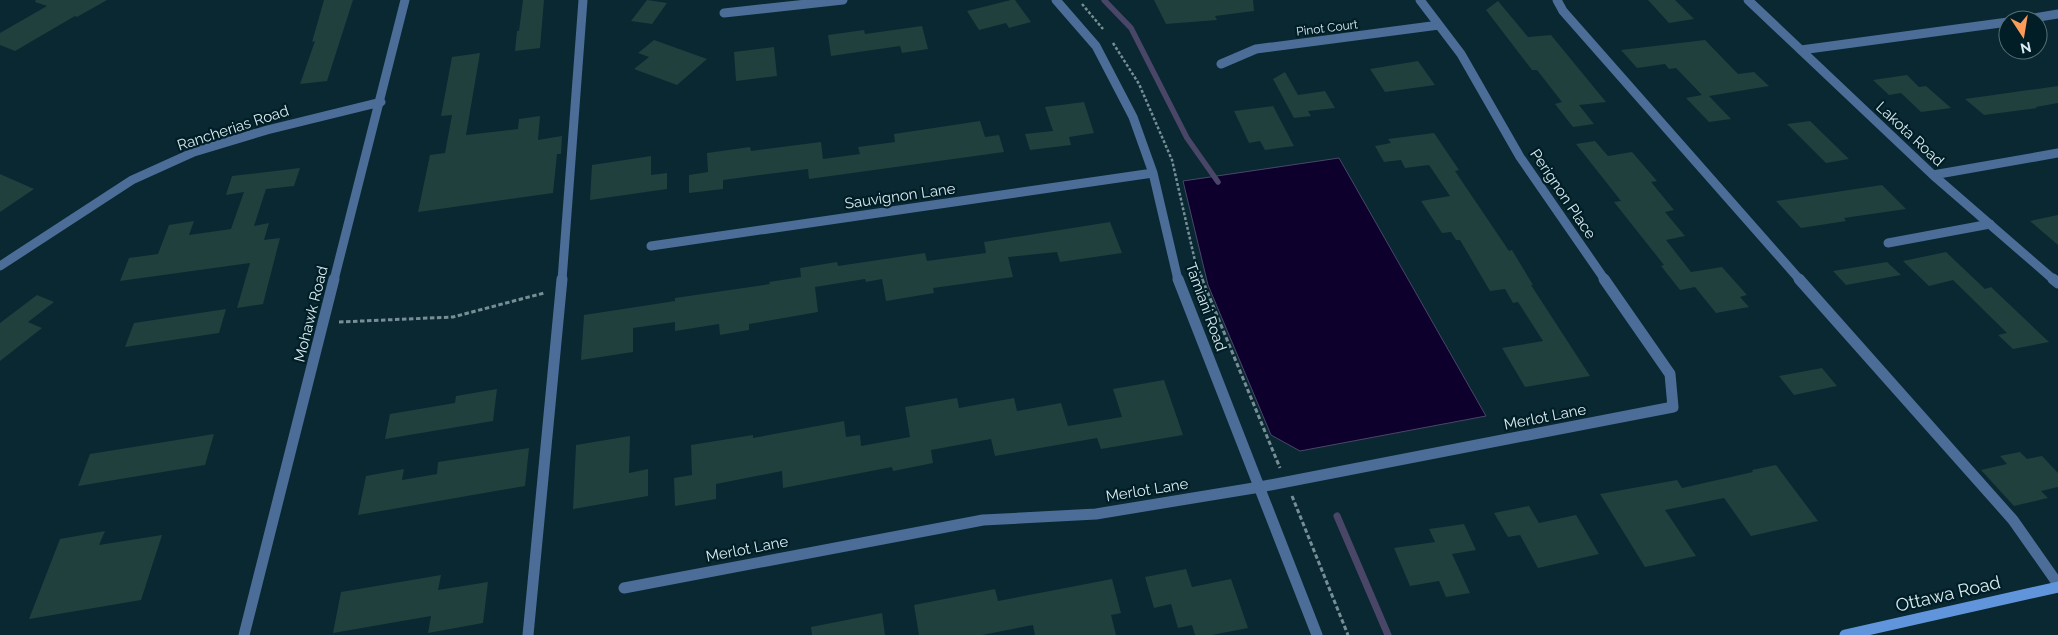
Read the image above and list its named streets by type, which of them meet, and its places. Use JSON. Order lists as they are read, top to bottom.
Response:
{
  "streets": {
    "street": [
      "Pinot Court",
      "Rancherias Road",
      "Lakota Road",
      "Perignon Place",
      "Sauvignon Lane",
      "Tamiani Road",
      "Mohawk Road",
      "Merlot Lane",
      "Ottawa Road"
    ]
  },
  "crossings": [
    ["Pinot Court", "Perignon Place"],
    ["Rancherias Road", "Mohawk Road"],
    ["Perignon Place", "Merlot Lane"],
    ["Sauvignon Lane", "Tamiani Road"],
    ["Tamiani Road", "Merlot Lane"]
  ],
  "north": "bottom"
}
